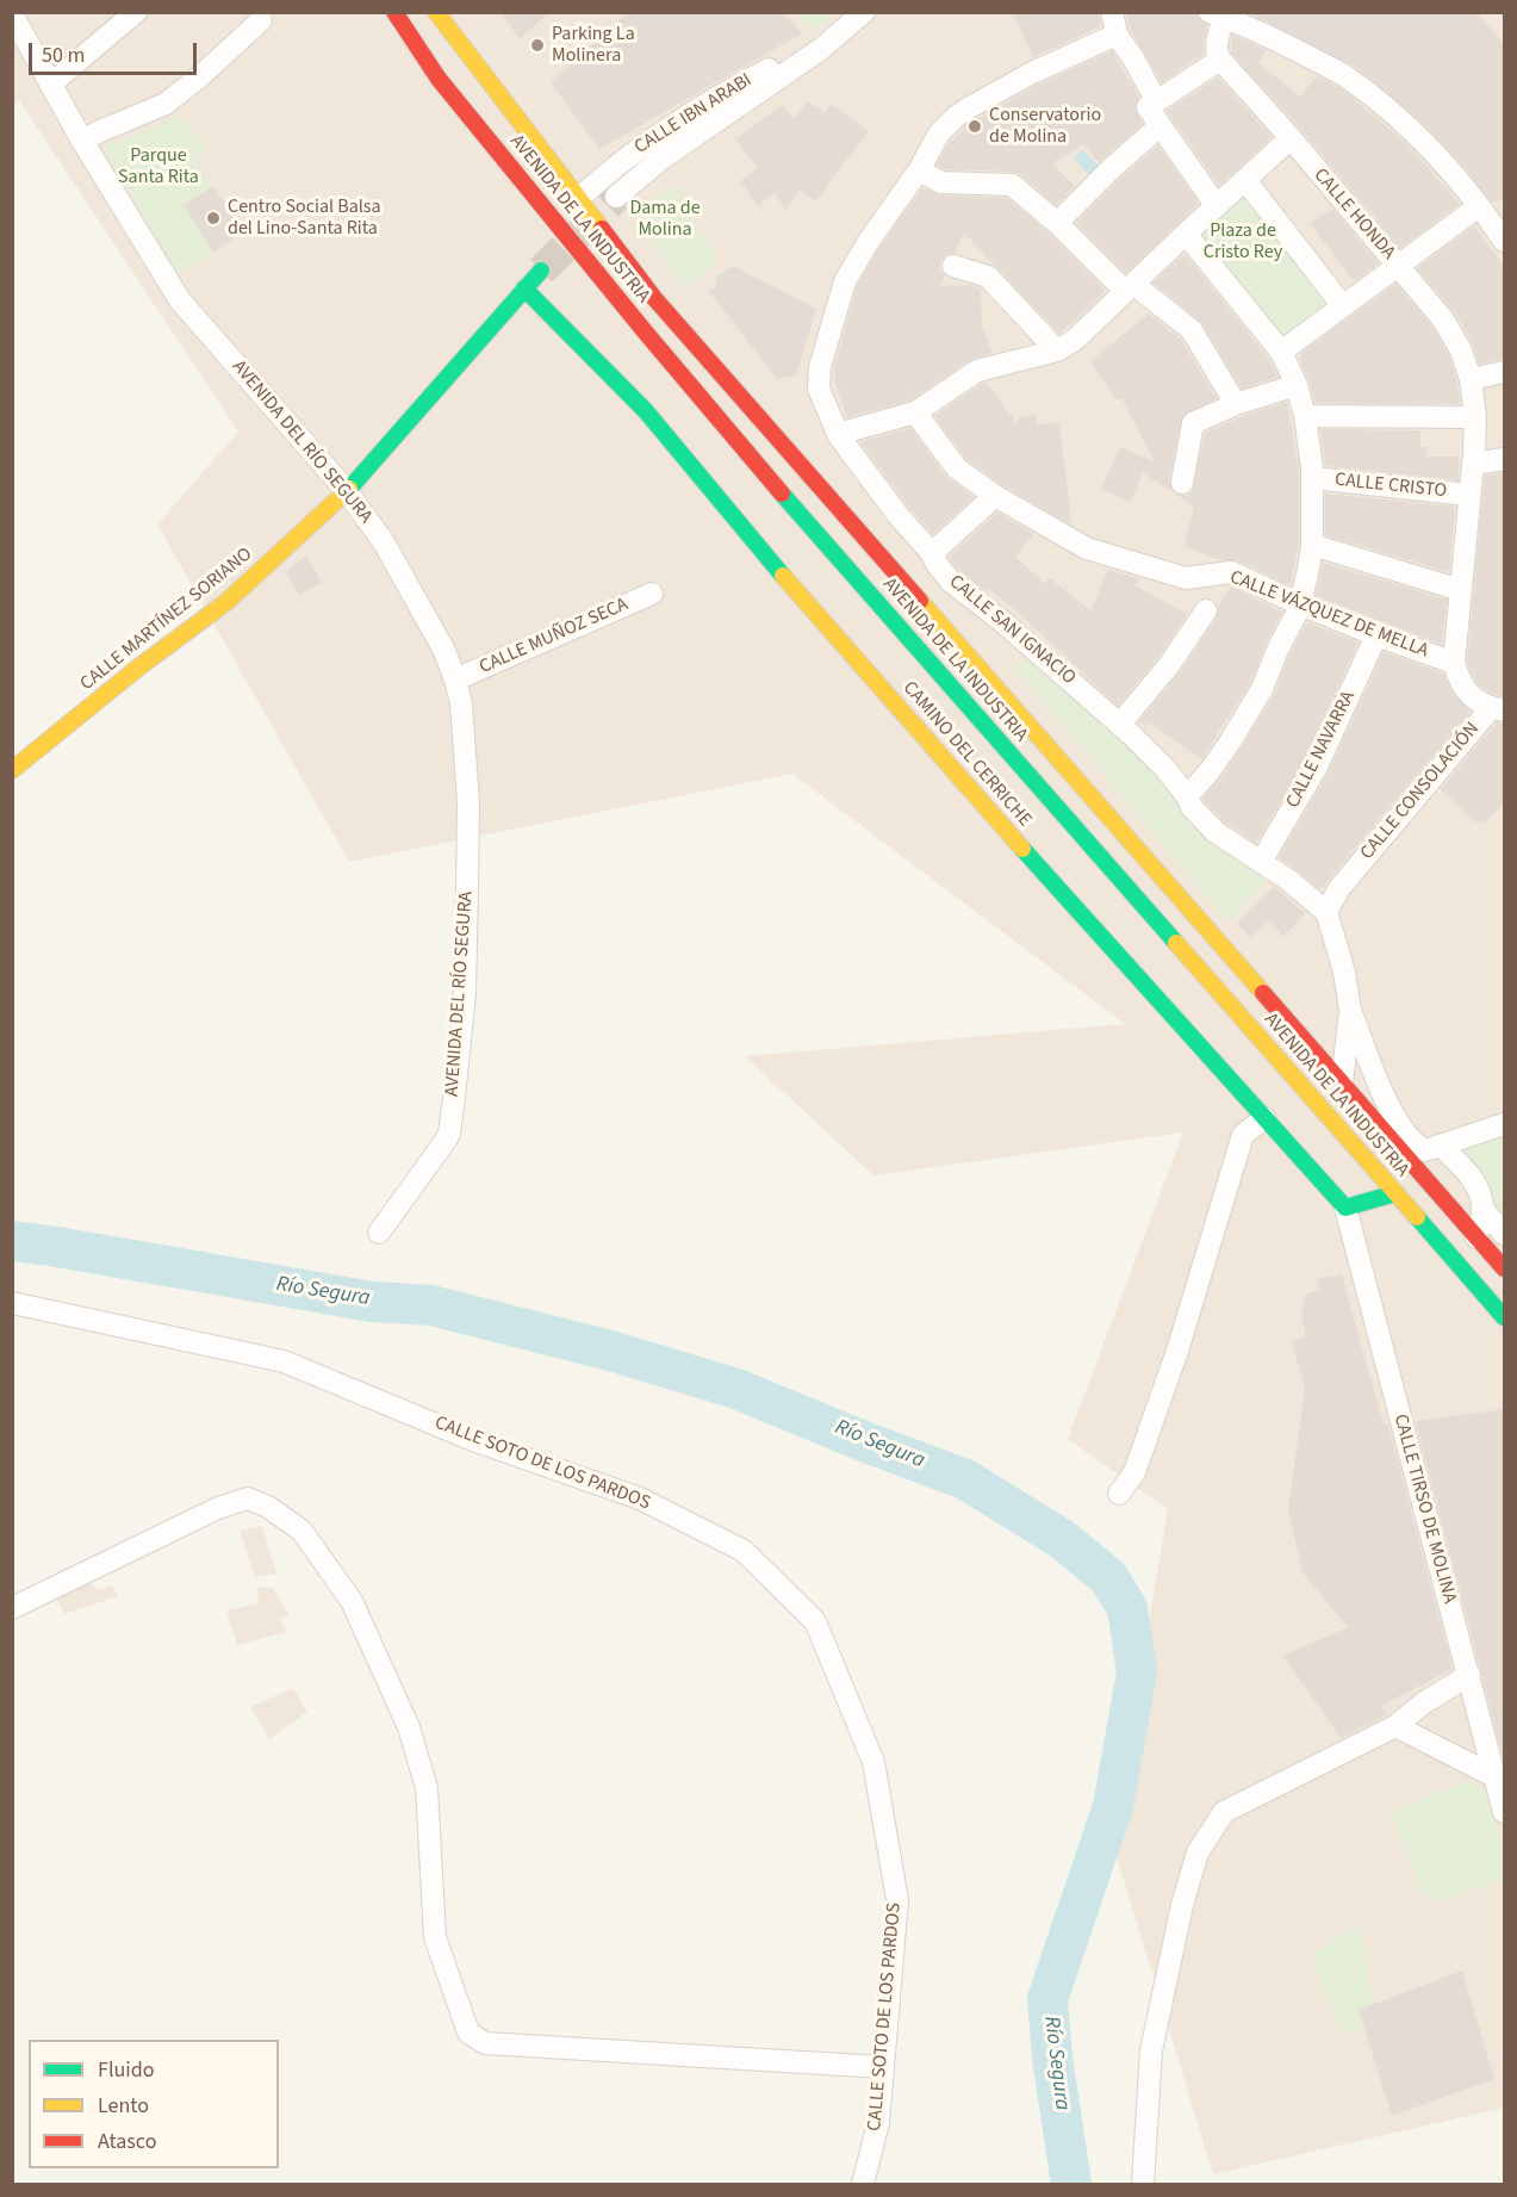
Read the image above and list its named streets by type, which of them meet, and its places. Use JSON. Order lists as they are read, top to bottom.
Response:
{
  "streets": {
    "main road": ["AVENIDA DE LA INDUSTRIA", "CALLE MARTÍNEZ SORIANO", "CAMINO DEL CERRICHE"],
    "street": [
      "CALLE IBN ARABI",
      "CALLE HONDA",
      "AVENIDA DEL RÍO SEGURA",
      "CALLE CRISTO",
      "CALLE VÁZQUEZ DE MELLA",
      "CALLE SAN IGNACIO",
      "CALLE MUÑOZ SECA",
      "CALLE NAVARRA",
      "CALLE CONSOLACIÓN",
      "CALLE SOTO DE LOS PARDOS",
      "CALLE TIRSO DE MOLINA"
    ]
  },
  "crossings": [
    ["CALLE IBN ARABI", "AVENIDA DE LA INDUSTRIA"],
    ["AVENIDA DEL RÍO SEGURA", "CALLE MARTÍNEZ SORIANO"],
    ["AVENIDA DEL RÍO SEGURA", "CALLE MUÑOZ SECA"],
    ["CALLE VÁZQUEZ DE MELLA", "CALLE NAVARRA"],
    ["CALLE VÁZQUEZ DE MELLA", "CALLE CONSOLACIÓN"],
    ["CALLE MARTÍNEZ SORIANO", "CAMINO DEL CERRICHE"],
    ["CALLE SAN IGNACIO", "CALLE NAVARRA"],
    ["CALLE SAN IGNACIO", "CALLE CONSOLACIÓN"],
    ["CAMINO DEL CERRICHE", "CALLE TIRSO DE MOLINA"]
  ],
  "water": ["Río Segura"],
  "parks": ["Parque Santa Rita", "Dama de Molina", "Plaza de Cristo Rey"],
  "places": ["Parking La Molinera", "Conservatorio de Molina", "Centro Social Balsa del Lino-Santa Rita"],
  "legend": ["Fluido", "Lento", "Atasco"],
  "scale_bar": "50 m"
}
